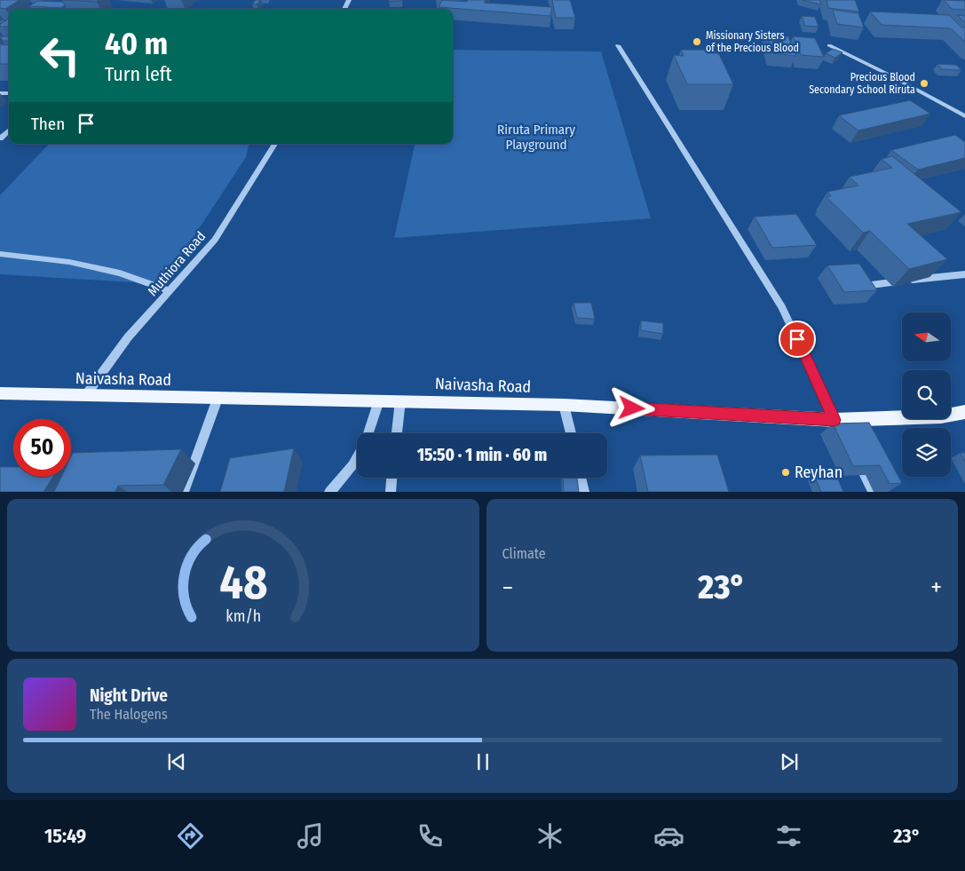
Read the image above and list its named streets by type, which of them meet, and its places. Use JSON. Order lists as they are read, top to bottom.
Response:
{
  "streets": {
    "main road": ["Naivasha Road"],
    "street": ["Muthiora Road"]
  },
  "crossings": [
    ["Muthiora Road", "Naivasha Road"]
  ],
  "parks": ["Riruta Primary Playground"],
  "places": ["Missionary Sisters of the Precious Blood", "Precious Blood Secondary School Riruta", "Reyhan"],
  "north": "left",
  "page": {
    "turn": ["40 m", "Turn left"],
    "then": "Then",
    "limit": "50",
    "trip": "15:50 · 1 min · 60 m",
    "tile": "Climate",
    "heat": ["−", "23°", "+"],
    "song": ["Night Drive", "The Halogens"],
    "tabs": ["15:49", "23°"],
    "gauge": ["48", "km/h"]
  }
}
